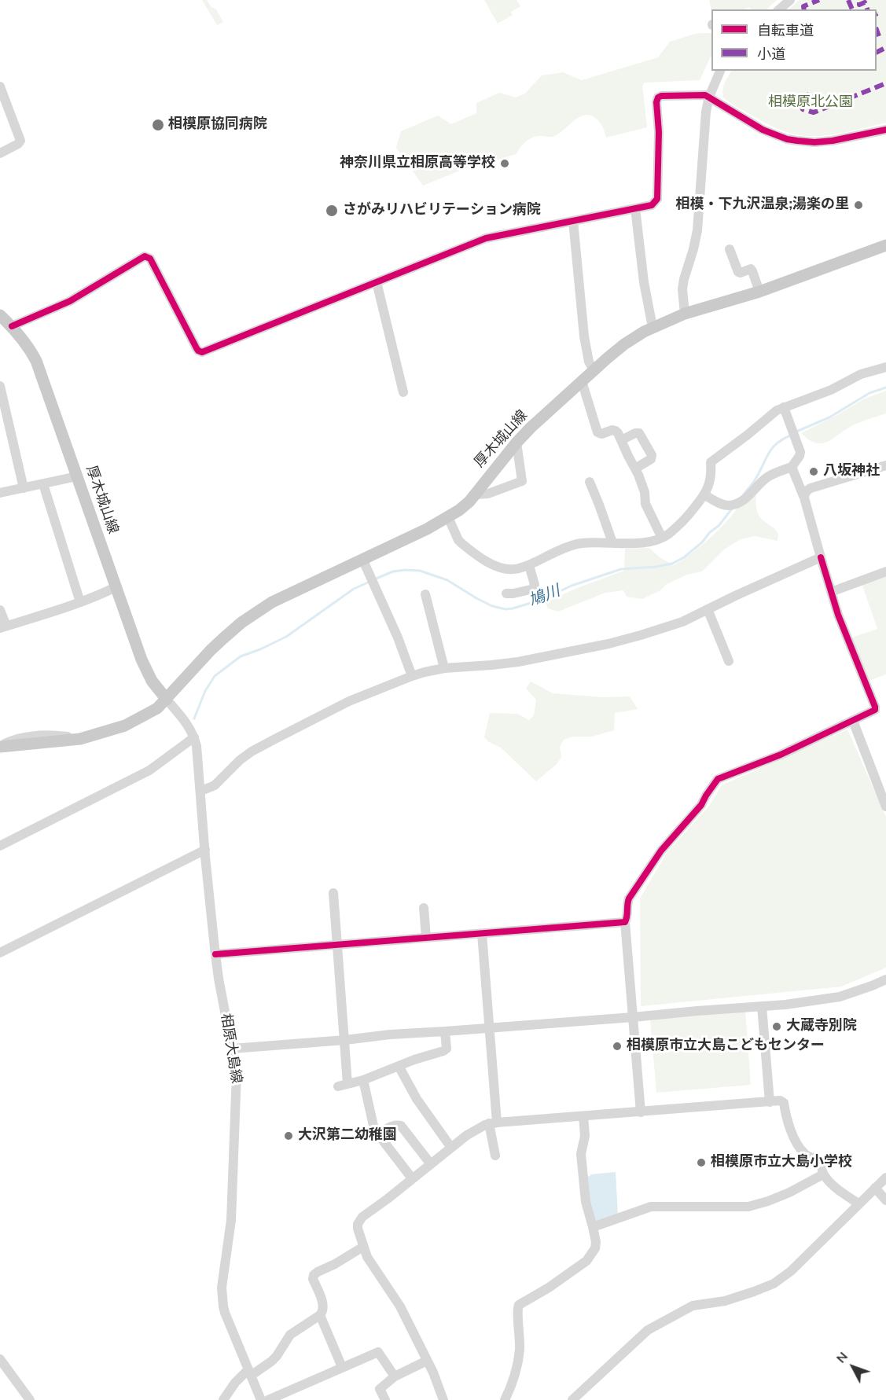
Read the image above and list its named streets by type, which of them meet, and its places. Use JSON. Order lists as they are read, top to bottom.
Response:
{
  "streets": {
    "main road": ["厚木城山線"],
    "street": ["相原大島線"]
  },
  "crossings": [
    ["厚木城山線", "相原大島線"]
  ],
  "water": ["鳩川"],
  "parks": ["相模原北公園"],
  "places": [
    "相模原協同病院",
    "神奈川県立相原高等学校",
    "相模・下九沢温泉;湯楽の里",
    "さがみリハビリテーション病院",
    "八坂神社",
    "大蔵寺別院",
    "相模原市立大島こどもセンター",
    "大沢第二幼稚園",
    "相模原市立大島小学校"
  ],
  "legend": ["自転車道", "小道"],
  "north": "top left"
}
